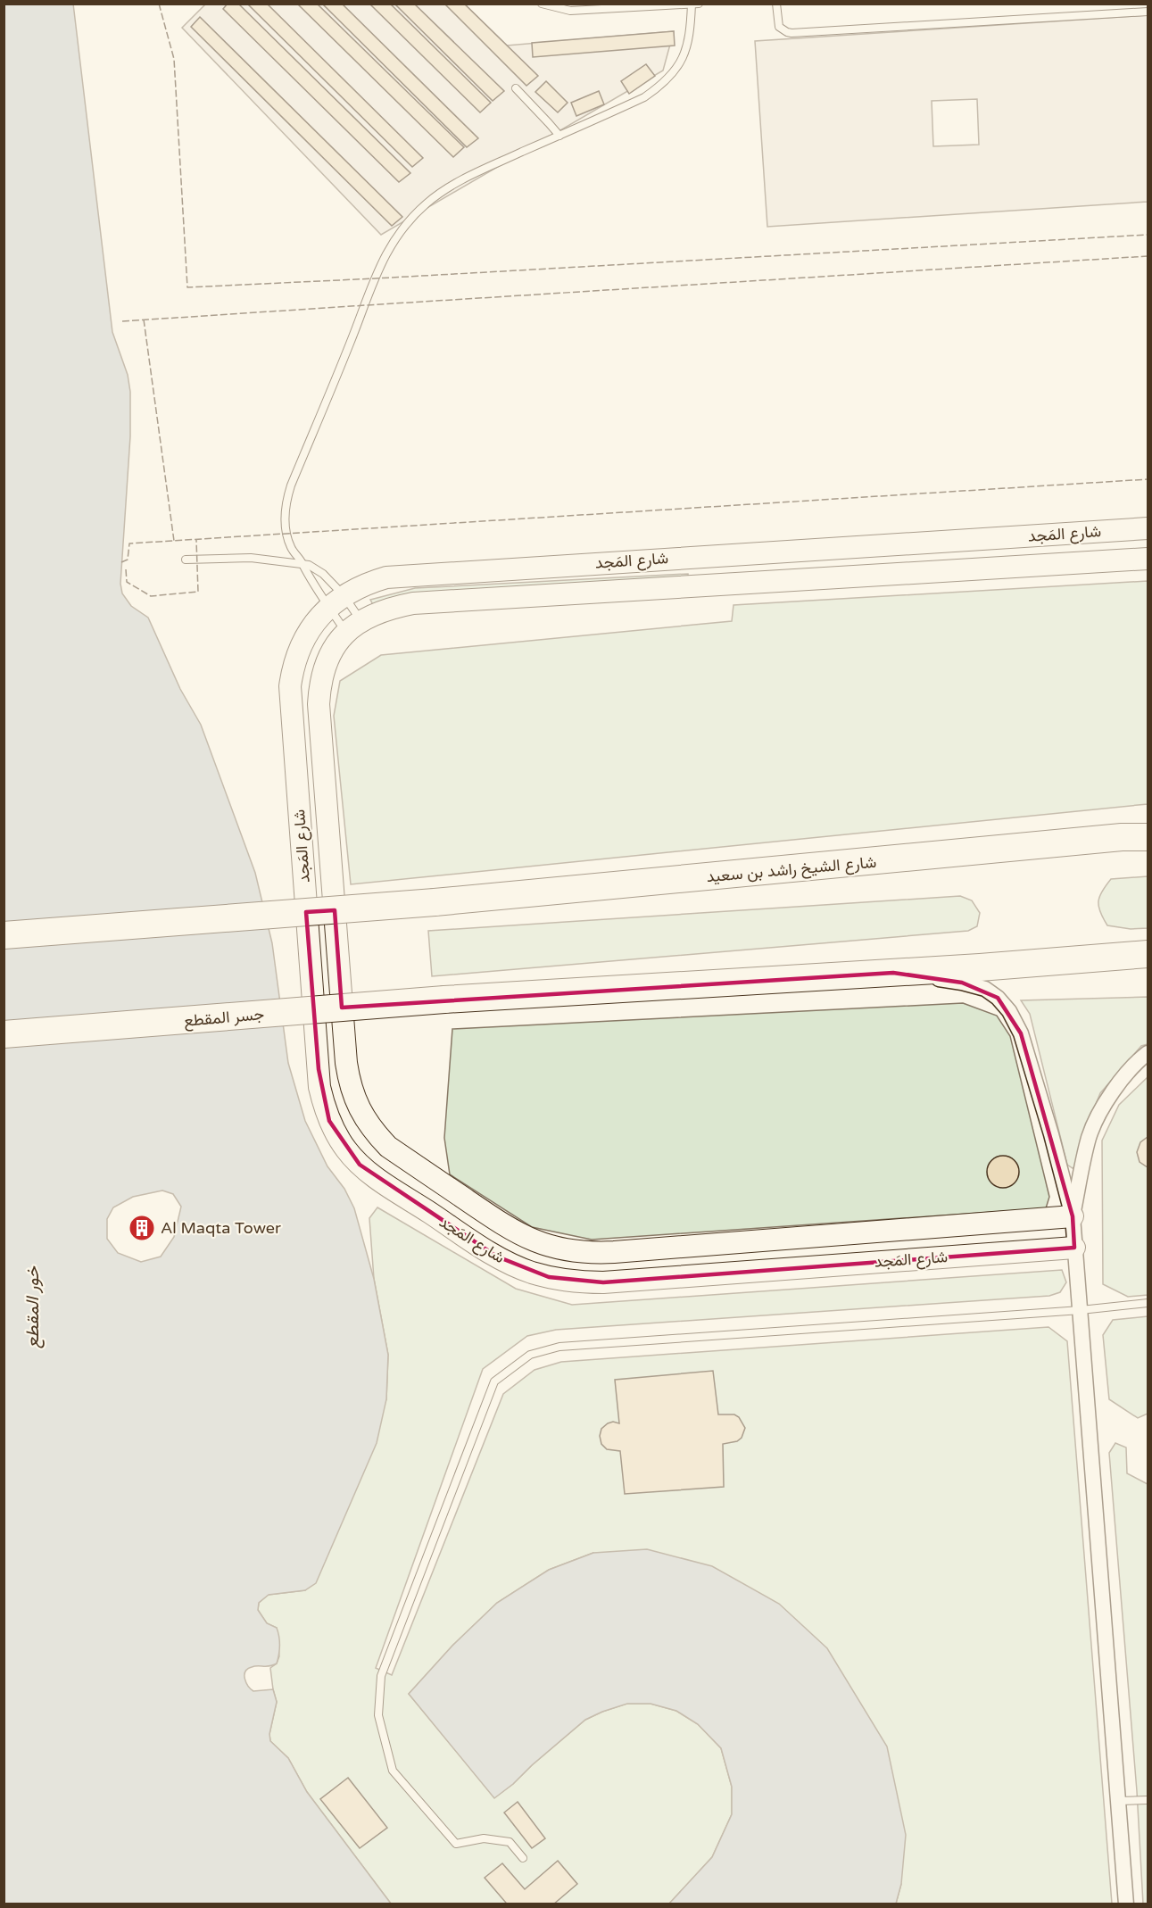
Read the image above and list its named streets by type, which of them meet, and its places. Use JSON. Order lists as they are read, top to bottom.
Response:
{
  "streets": {
    "highway": ["شارع الشيخ راشد بن سعيد", "جسر المقطع"],
    "street": ["شارع المَجد"]
  },
  "water": ["خور المقطع"],
  "places": {
    "building": ["Al Maqta Tower"]
  }
}
